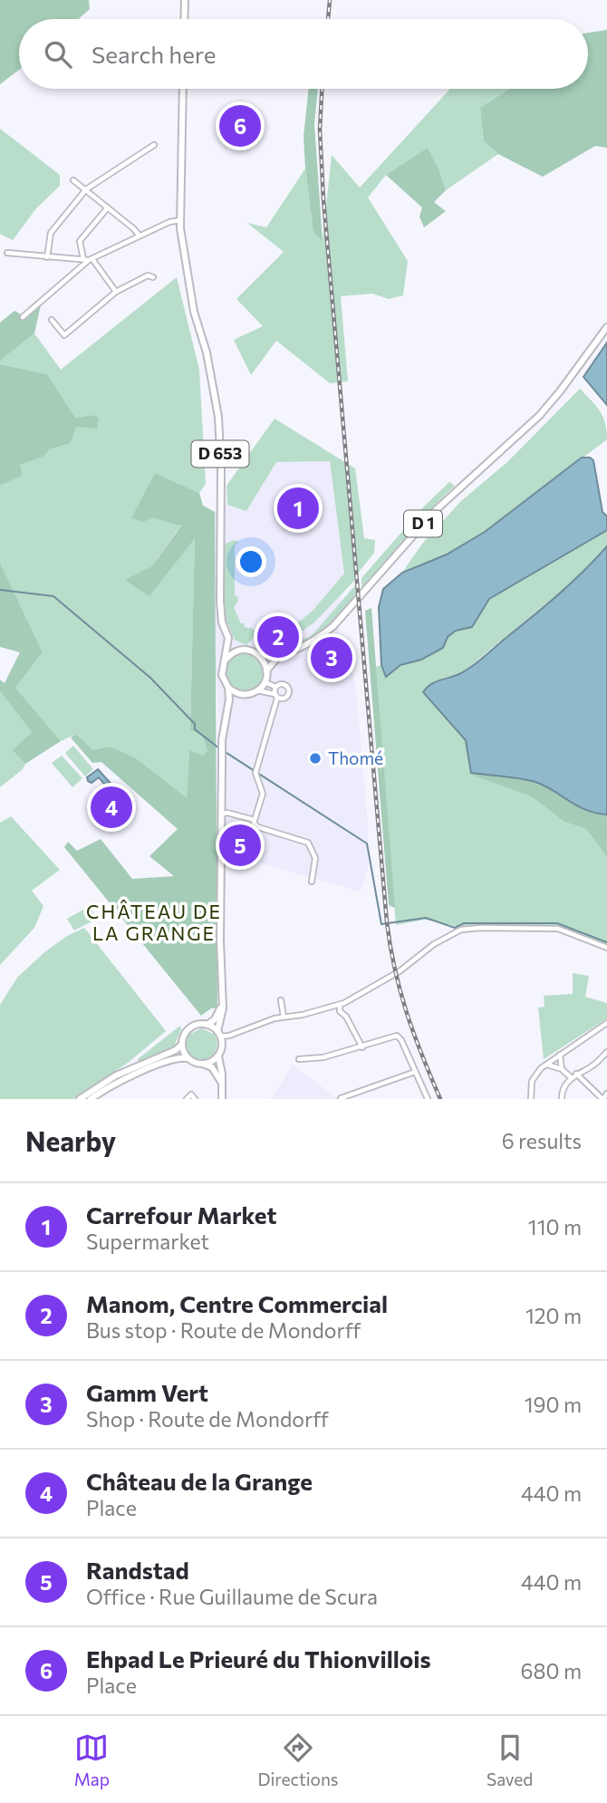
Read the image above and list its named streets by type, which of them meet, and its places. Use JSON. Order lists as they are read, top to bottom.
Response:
{
  "streets": {
    "main road": ["D 653", "D 1"]
  },
  "districts": ["CHÂTEAU DE LA GRANGE"],
  "places": ["Thomé"],
  "page": {
    "search": "Search here",
    "pins": [
      "6",
      "1",
      "2",
      "3",
      "4",
      "5"
    ],
    "heading": ["Nearby", "6 results"],
    "list": [
      {
        "mark": "1",
        "name": "Carrefour Market",
        "note": "Supermarket",
        "value": "110 m"
      },
      {
        "mark": "2",
        "name": "Manom, Centre Commercial",
        "note": "Bus stop · Route de Mondorff",
        "value": "120 m"
      },
      {
        "mark": "3",
        "name": "Gamm Vert",
        "note": "Shop · Route de Mondorff",
        "value": "190 m"
      },
      {
        "mark": "4",
        "name": "Château de la Grange",
        "note": "Place",
        "value": "440 m"
      },
      {
        "mark": "5",
        "name": "Randstad",
        "note": "Office · Rue Guillaume de Scura",
        "value": "440 m"
      },
      {
        "mark": "6",
        "name": "Ehpad Le Prieuré du Thionvillois",
        "note": "Place",
        "value": "680 m"
      }
    ],
    "nav": ["Map", "Directions", "Saved"]
  }
}
